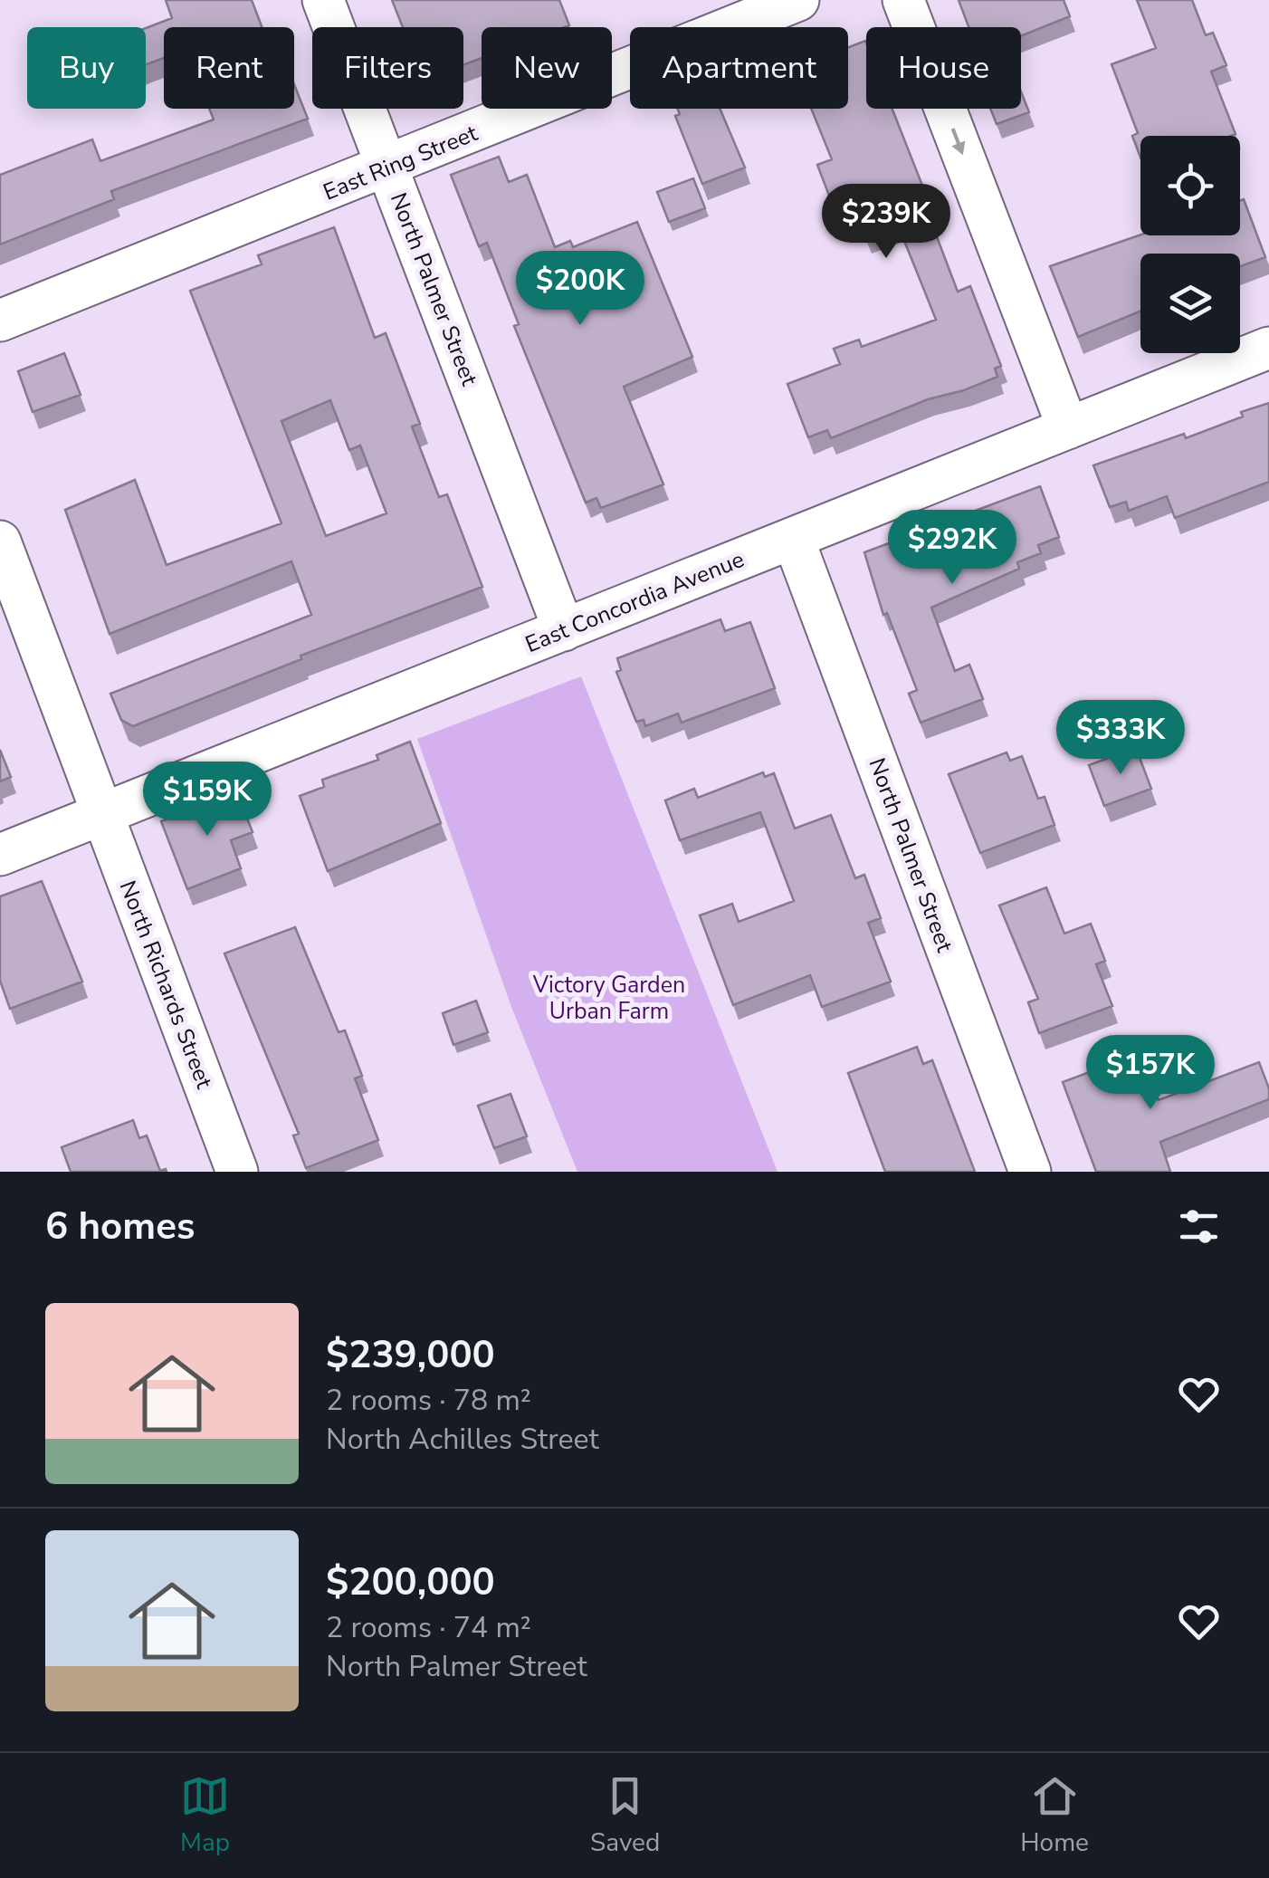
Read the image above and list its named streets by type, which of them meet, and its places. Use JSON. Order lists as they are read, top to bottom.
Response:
{
  "streets": {
    "street": [
      "East Ring Street",
      "North Palmer Street",
      "East Concordia Avenue",
      "North Richards Street"
    ]
  },
  "crossings": [
    ["East Ring Street", "North Palmer Street"],
    ["North Palmer Street", "East Concordia Avenue"],
    ["East Concordia Avenue", "North Richards Street"]
  ],
  "parks": ["Victory Garden Urban Farm"],
  "page": {
    "chip": [
      "Buy",
      "Rent",
      "Filters",
      "New",
      "Apartment",
      "House"
    ],
    "price": [
      "$239K",
      "$200K",
      "$292K",
      "$333K",
      "$159K",
      "$157K"
    ],
    "heading": "6 homes",
    "list": [
      {
        "name": "$239,000",
        "note": "2 rooms · 78 m² · North Achilles Street"
      },
      {
        "name": "$200,000",
        "note": "2 rooms · 74 m² · North Palmer Street"
      }
    ],
    "tabs": ["Map", "Saved", "Home"]
  }
}
